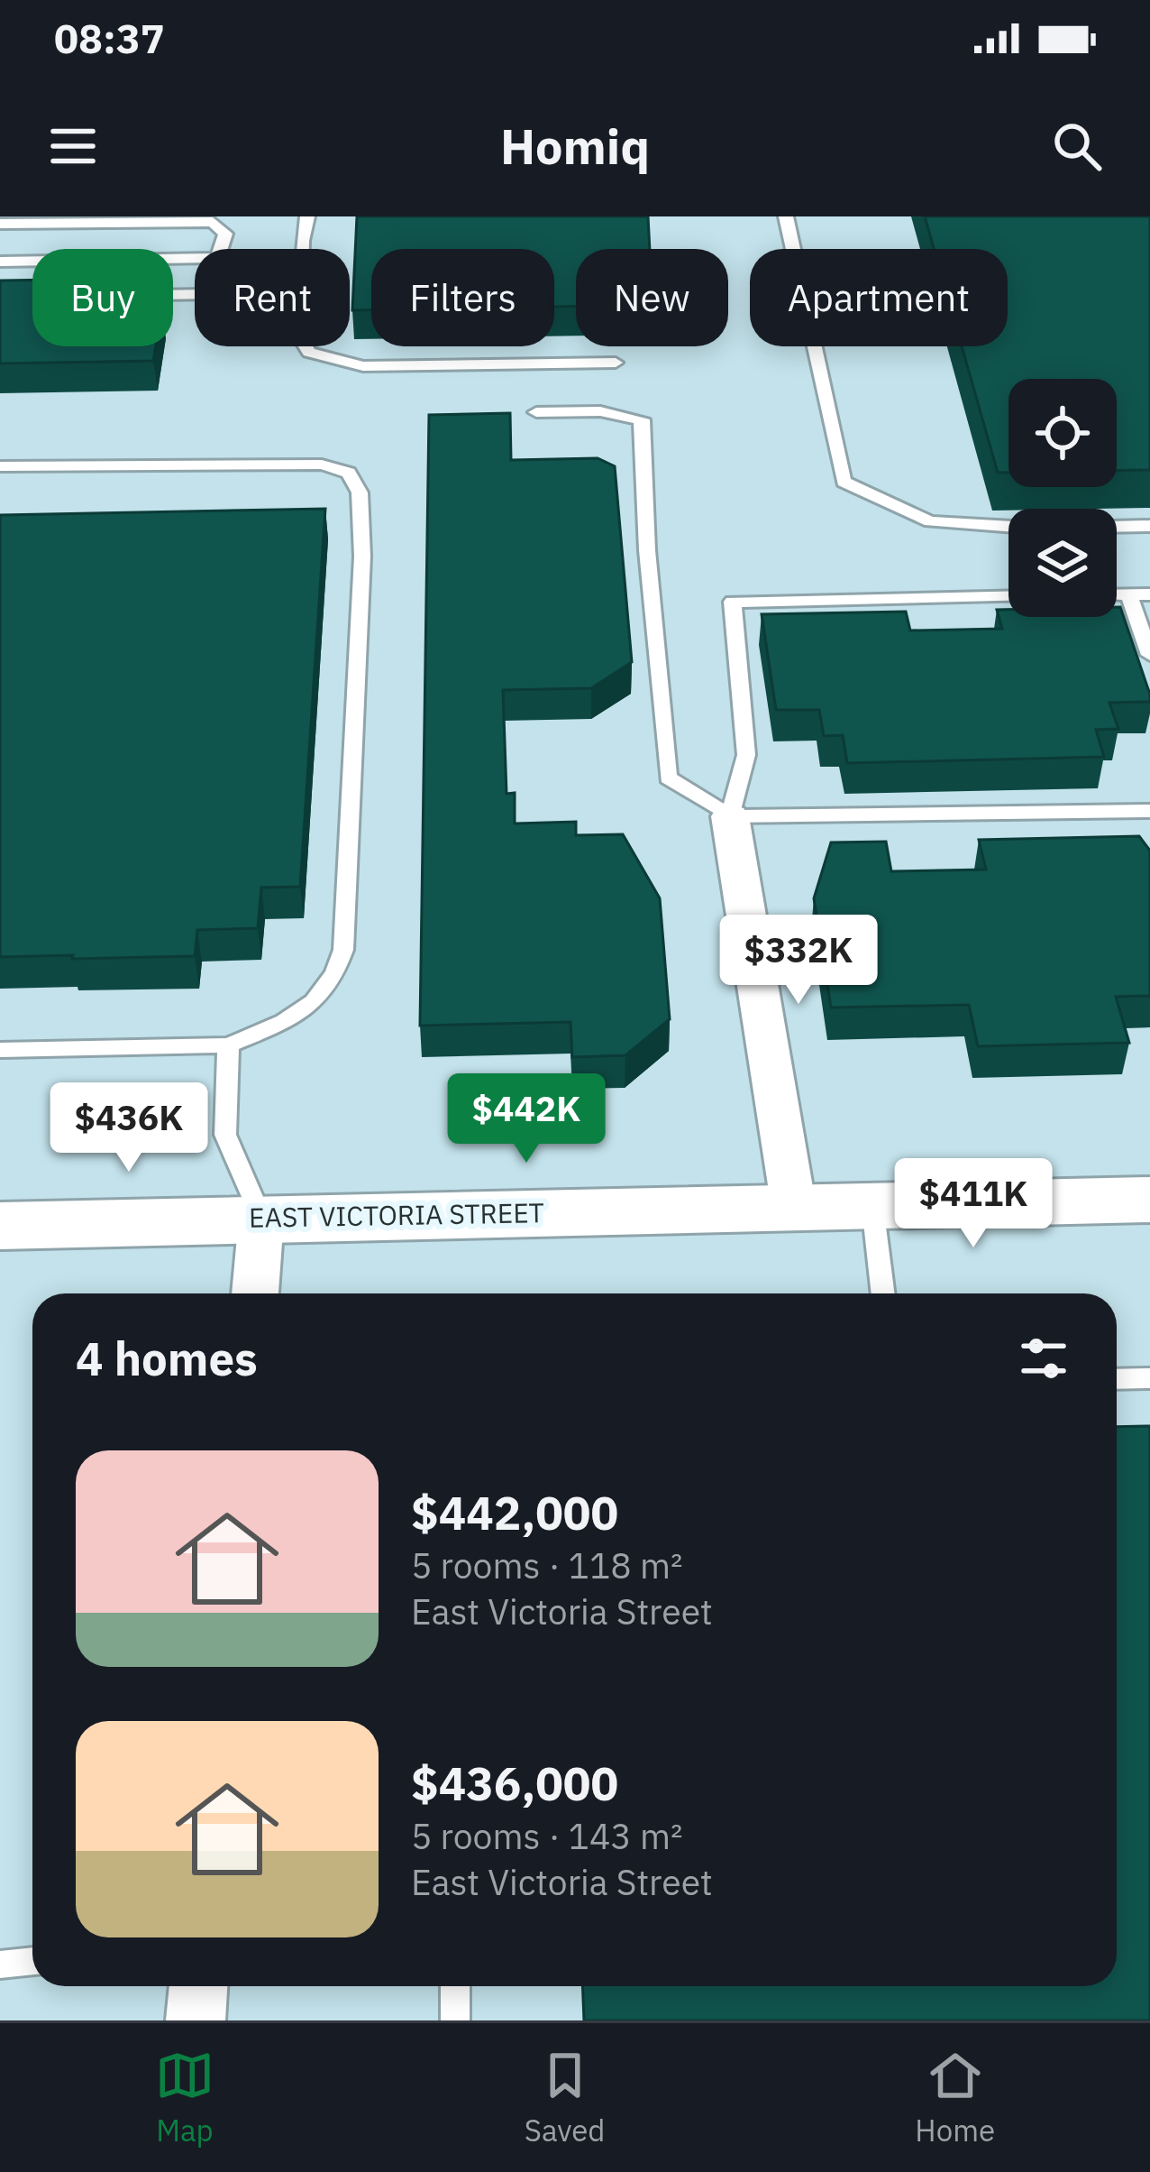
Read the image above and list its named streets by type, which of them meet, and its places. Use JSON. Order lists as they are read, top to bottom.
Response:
{
  "streets": {
    "main road": ["EAST VICTORIA STREET"]
  },
  "page": {
    "status": "08:37",
    "header": "Homiq",
    "chip": [
      "Buy",
      "Rent",
      "Filters",
      "New",
      "Apartment"
    ],
    "price": [
      "$332K",
      "$442K",
      "$436K",
      "$411K"
    ],
    "heading": "4 homes",
    "list": [
      {
        "name": "$442,000",
        "note": "5 rooms · 118 m² · East Victoria Street"
      },
      {
        "name": "$436,000",
        "note": "5 rooms · 143 m² · East Victoria Street"
      }
    ],
    "tabs": ["Map", "Saved", "Home"]
  }
}
